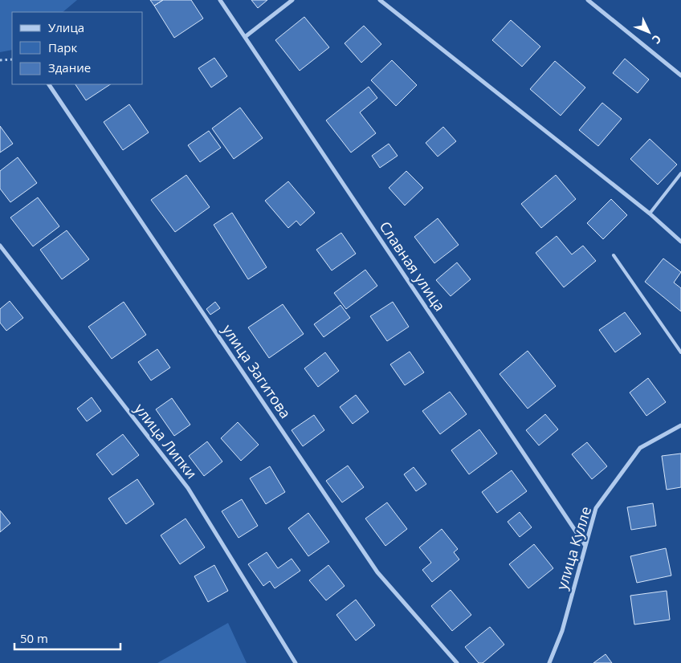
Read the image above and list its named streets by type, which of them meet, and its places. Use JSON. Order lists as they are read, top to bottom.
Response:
{
  "streets": {
    "street": [
      "Славная улица",
      "улица Загитова",
      "улица Липки",
      "улица Кулле"
    ]
  },
  "crossings": [
    ["Славная улица", "улица Кулле"]
  ],
  "legend": ["Улица", "Парк", "Здание"],
  "scale_bar": "50 m",
  "north": "bottom right"
}
